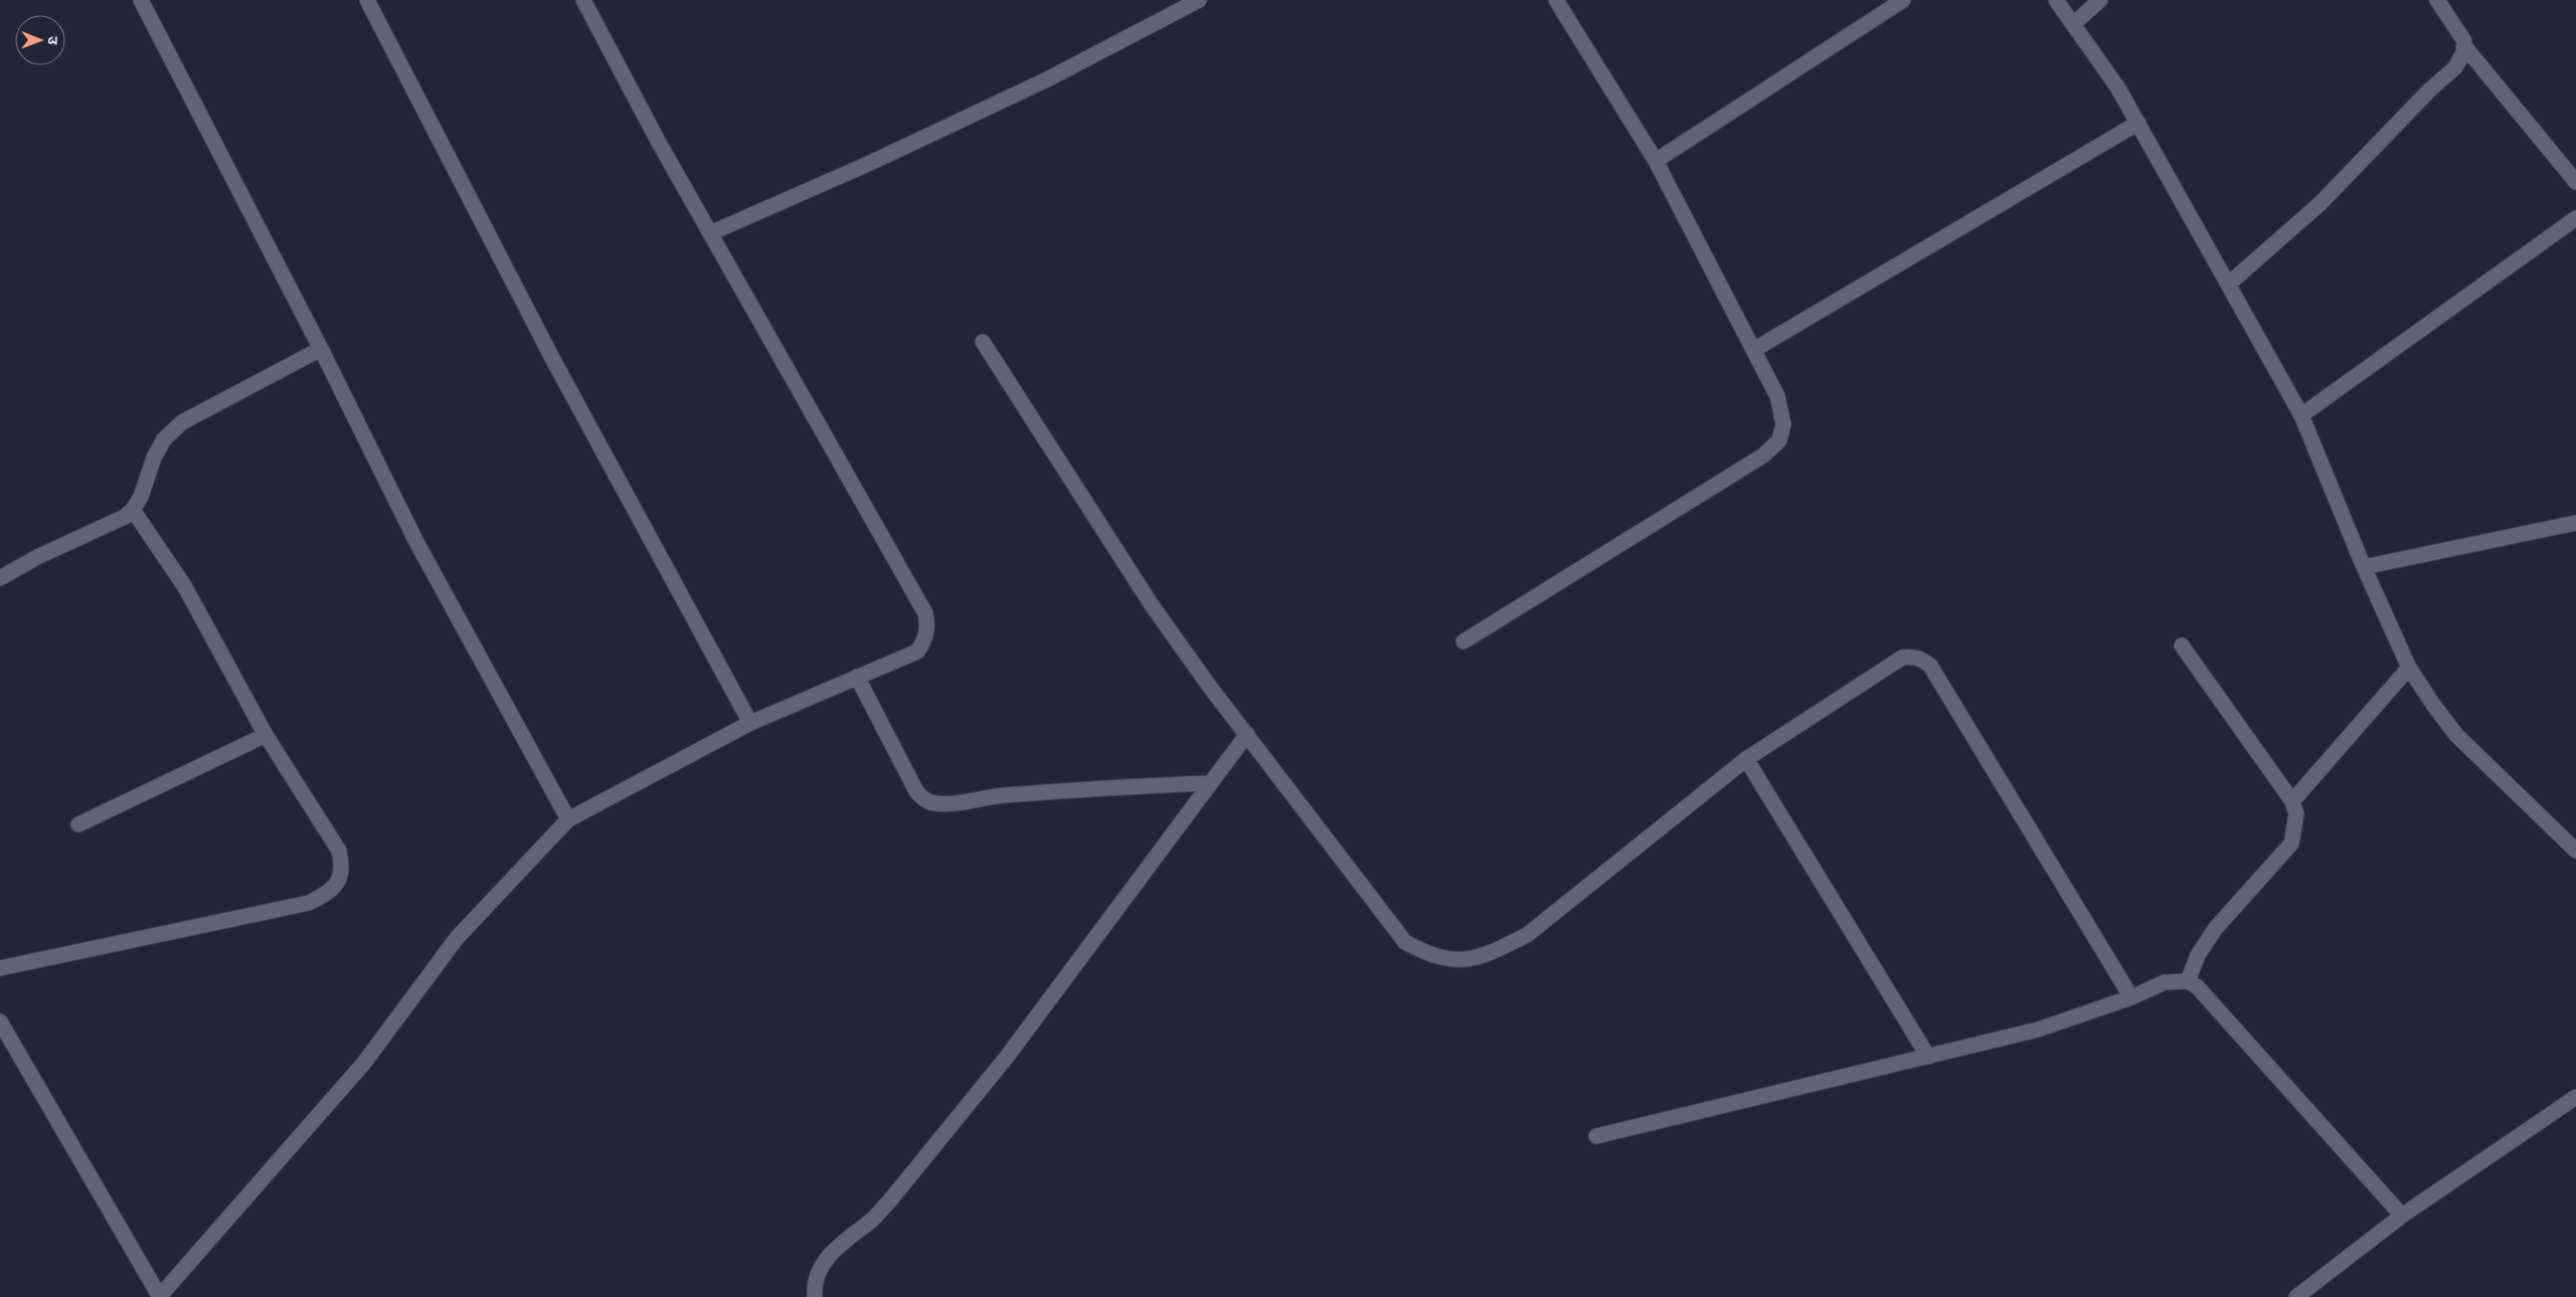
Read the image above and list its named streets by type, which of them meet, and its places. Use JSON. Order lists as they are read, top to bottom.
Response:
{
  "north": "right"
}
